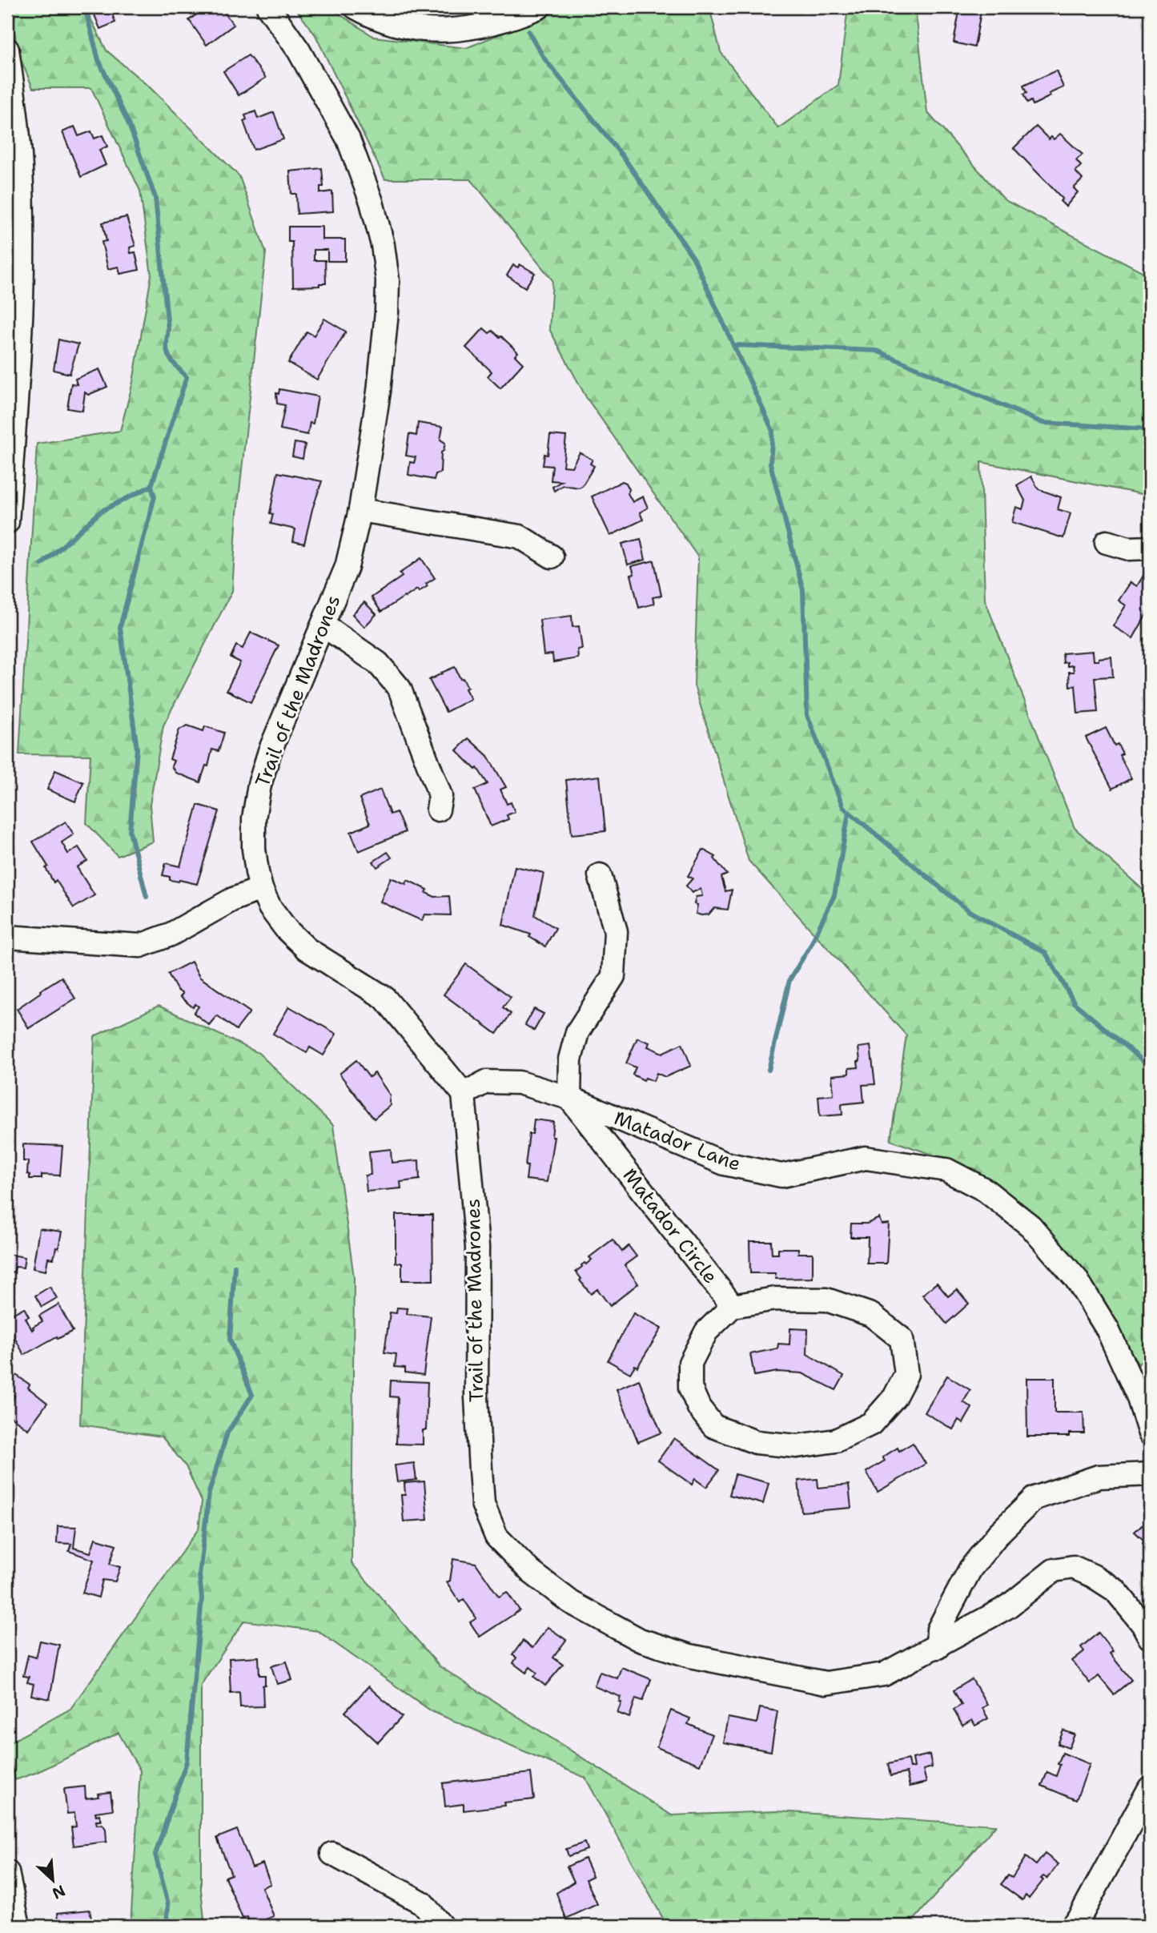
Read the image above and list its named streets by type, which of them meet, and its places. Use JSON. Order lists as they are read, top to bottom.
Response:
{
  "streets": {
    "street": ["Trail of the Madrones", "Matador Lane", "Matador Circle"]
  },
  "crossings": [
    ["Trail of the Madrones", "Matador Lane"],
    ["Matador Lane", "Matador Circle"]
  ],
  "north": "bottom right"
}
